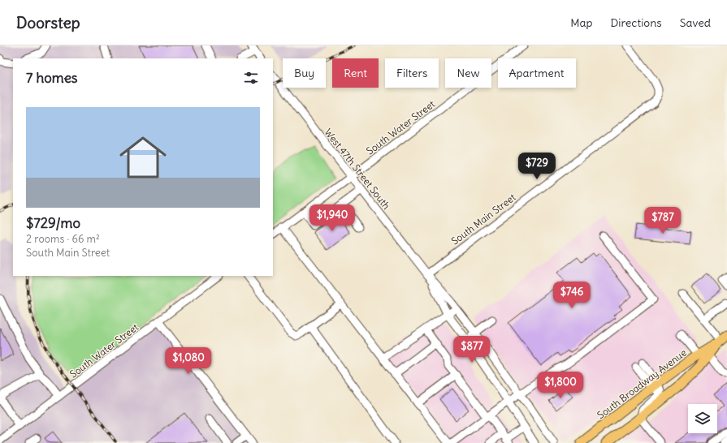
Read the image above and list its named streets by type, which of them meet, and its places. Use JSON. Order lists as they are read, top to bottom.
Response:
{
  "streets": {
    "main road": ["South Broadway Avenue"],
    "street": ["South Water Street", "West 47th Street South", "South Main Street"]
  },
  "crossings": [
    ["South Water Street", "West 47th Street South"],
    ["West 47th Street South", "South Main Street"]
  ],
  "page": {
    "header": "Doorstep",
    "nav": ["Map", "Directions", "Saved"],
    "chip": [
      "Buy",
      "Rent",
      "Filters",
      "New",
      "Apartment"
    ],
    "heading": "7 homes",
    "list": [
      {
        "name": "$729/mo",
        "note": "2 rooms · 66 m² · South Main Street"
      }
    ],
    "price": [
      "$729",
      "$1,940",
      "$787",
      "$746",
      "$877",
      "$1,080",
      "$1,800"
    ]
  }
}
